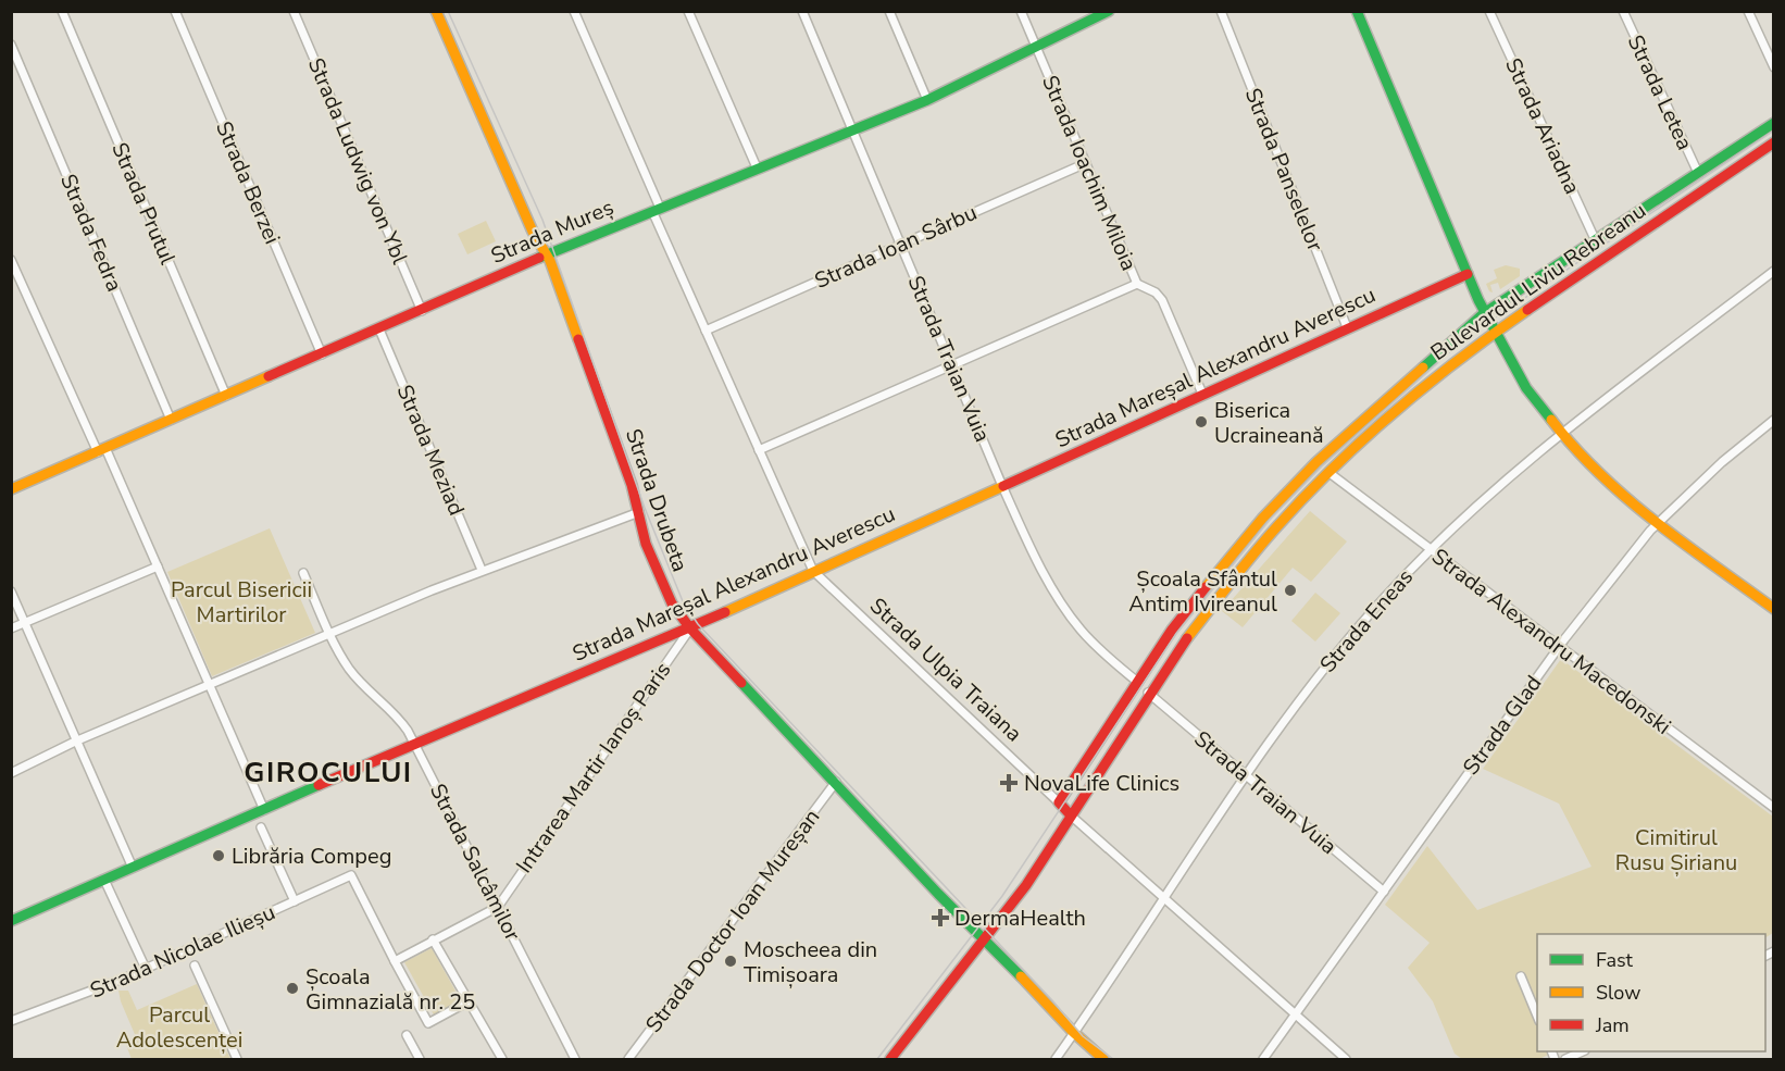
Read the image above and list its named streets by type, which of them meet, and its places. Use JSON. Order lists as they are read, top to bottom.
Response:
{
  "streets": {
    "street": [
      "Strada Letea",
      "Strada Ariadna",
      "Strada Ludwig von Ybl",
      "Strada Panselelor",
      "Strada Ioachim Miloia",
      "Strada Berzei",
      "Strada Prutul",
      "Strada Mureș",
      "Strada Fedra",
      "Strada Ioan Sârbu",
      "Bulevardul Liviu Rebreanu",
      "Strada Traian Vuia",
      "Strada Mareșal Alexandru Averescu",
      "Strada Meziad",
      "Strada Drubeta",
      "Strada Eneas",
      "Strada Alexandru Macedonski",
      "Strada Ulpia Traiana",
      "Strada Glad",
      "Intrarea Martir Ianoș Paris",
      "Strada Salcâmilor",
      "Strada Doctor Ioan Mureșan",
      "Strada Nicolae Ilieșu"
    ]
  },
  "crossings": [
    ["Strada Letea", "Bulevardul Liviu Rebreanu"],
    ["Strada Ariadna", "Bulevardul Liviu Rebreanu"],
    ["Strada Ludwig von Ybl", "Strada Mureș"],
    ["Strada Panselelor", "Strada Mareșal Alexandru Averescu"],
    ["Strada Ioachim Miloia", "Strada Mureș"],
    ["Strada Ioachim Miloia", "Strada Ioan Sârbu"],
    ["Strada Ioachim Miloia", "Strada Mareșal Alexandru Averescu"],
    ["Strada Berzei", "Strada Mureș"],
    ["Strada Prutul", "Strada Mureș"],
    ["Strada Mureș", "Strada Fedra"],
    ["Strada Mureș", "Strada Traian Vuia"],
    ["Strada Mureș", "Strada Meziad"],
    ["Strada Mureș", "Strada Drubeta"],
    ["Strada Mureș", "Strada Ulpia Traiana"],
    ["Strada Ioan Sârbu", "Strada Traian Vuia"],
    ["Strada Ioan Sârbu", "Strada Ulpia Traiana"],
    ["Bulevardul Liviu Rebreanu", "Strada Traian Vuia"],
    ["Bulevardul Liviu Rebreanu", "Strada Drubeta"],
    ["Bulevardul Liviu Rebreanu", "Strada Alexandru Macedonski"],
    ["Bulevardul Liviu Rebreanu", "Strada Ulpia Traiana"],
    ["Strada Traian Vuia", "Strada Mareșal Alexandru Averescu"],
    ["Strada Traian Vuia", "Strada Eneas"],
    ["Strada Traian Vuia", "Strada Glad"],
    ["Strada Mareșal Alexandru Averescu", "Strada Drubeta"],
    ["Strada Mareșal Alexandru Averescu", "Strada Ulpia Traiana"],
    ["Strada Mareșal Alexandru Averescu", "Intrarea Martir Ianoș Paris"],
    ["Strada Mareșal Alexandru Averescu", "Strada Salcâmilor"],
    ["Strada Drubeta", "Strada Eneas"],
    ["Strada Drubeta", "Intrarea Martir Ianoș Paris"],
    ["Strada Drubeta", "Strada Doctor Ioan Mureșan"],
    ["Strada Eneas", "Strada Alexandru Macedonski"],
    ["Strada Eneas", "Strada Ulpia Traiana"],
    ["Strada Alexandru Macedonski", "Strada Glad"],
    ["Strada Ulpia Traiana", "Strada Glad"],
    ["Intrarea Martir Ianoș Paris", "Strada Salcâmilor"]
  ],
  "districts": ["GIROCULUI"],
  "parks": ["Parcul Bisericii Martirilor", "Cimitirul Rusu Șirianu", "Parcul Adolescenței"],
  "places": {
    "other": [
      "Biserica Ucraineană",
      "Școala Sfântul Antim Ivireanul",
      "Librăria Compeg",
      "Moscheea din Timișoara",
      "Școala Gimnazială nr. 25"
    ],
    "health": ["NovaLife Clinics", "DermaHealth"]
  },
  "legend": ["Fast", "Slow", "Jam"]
}
